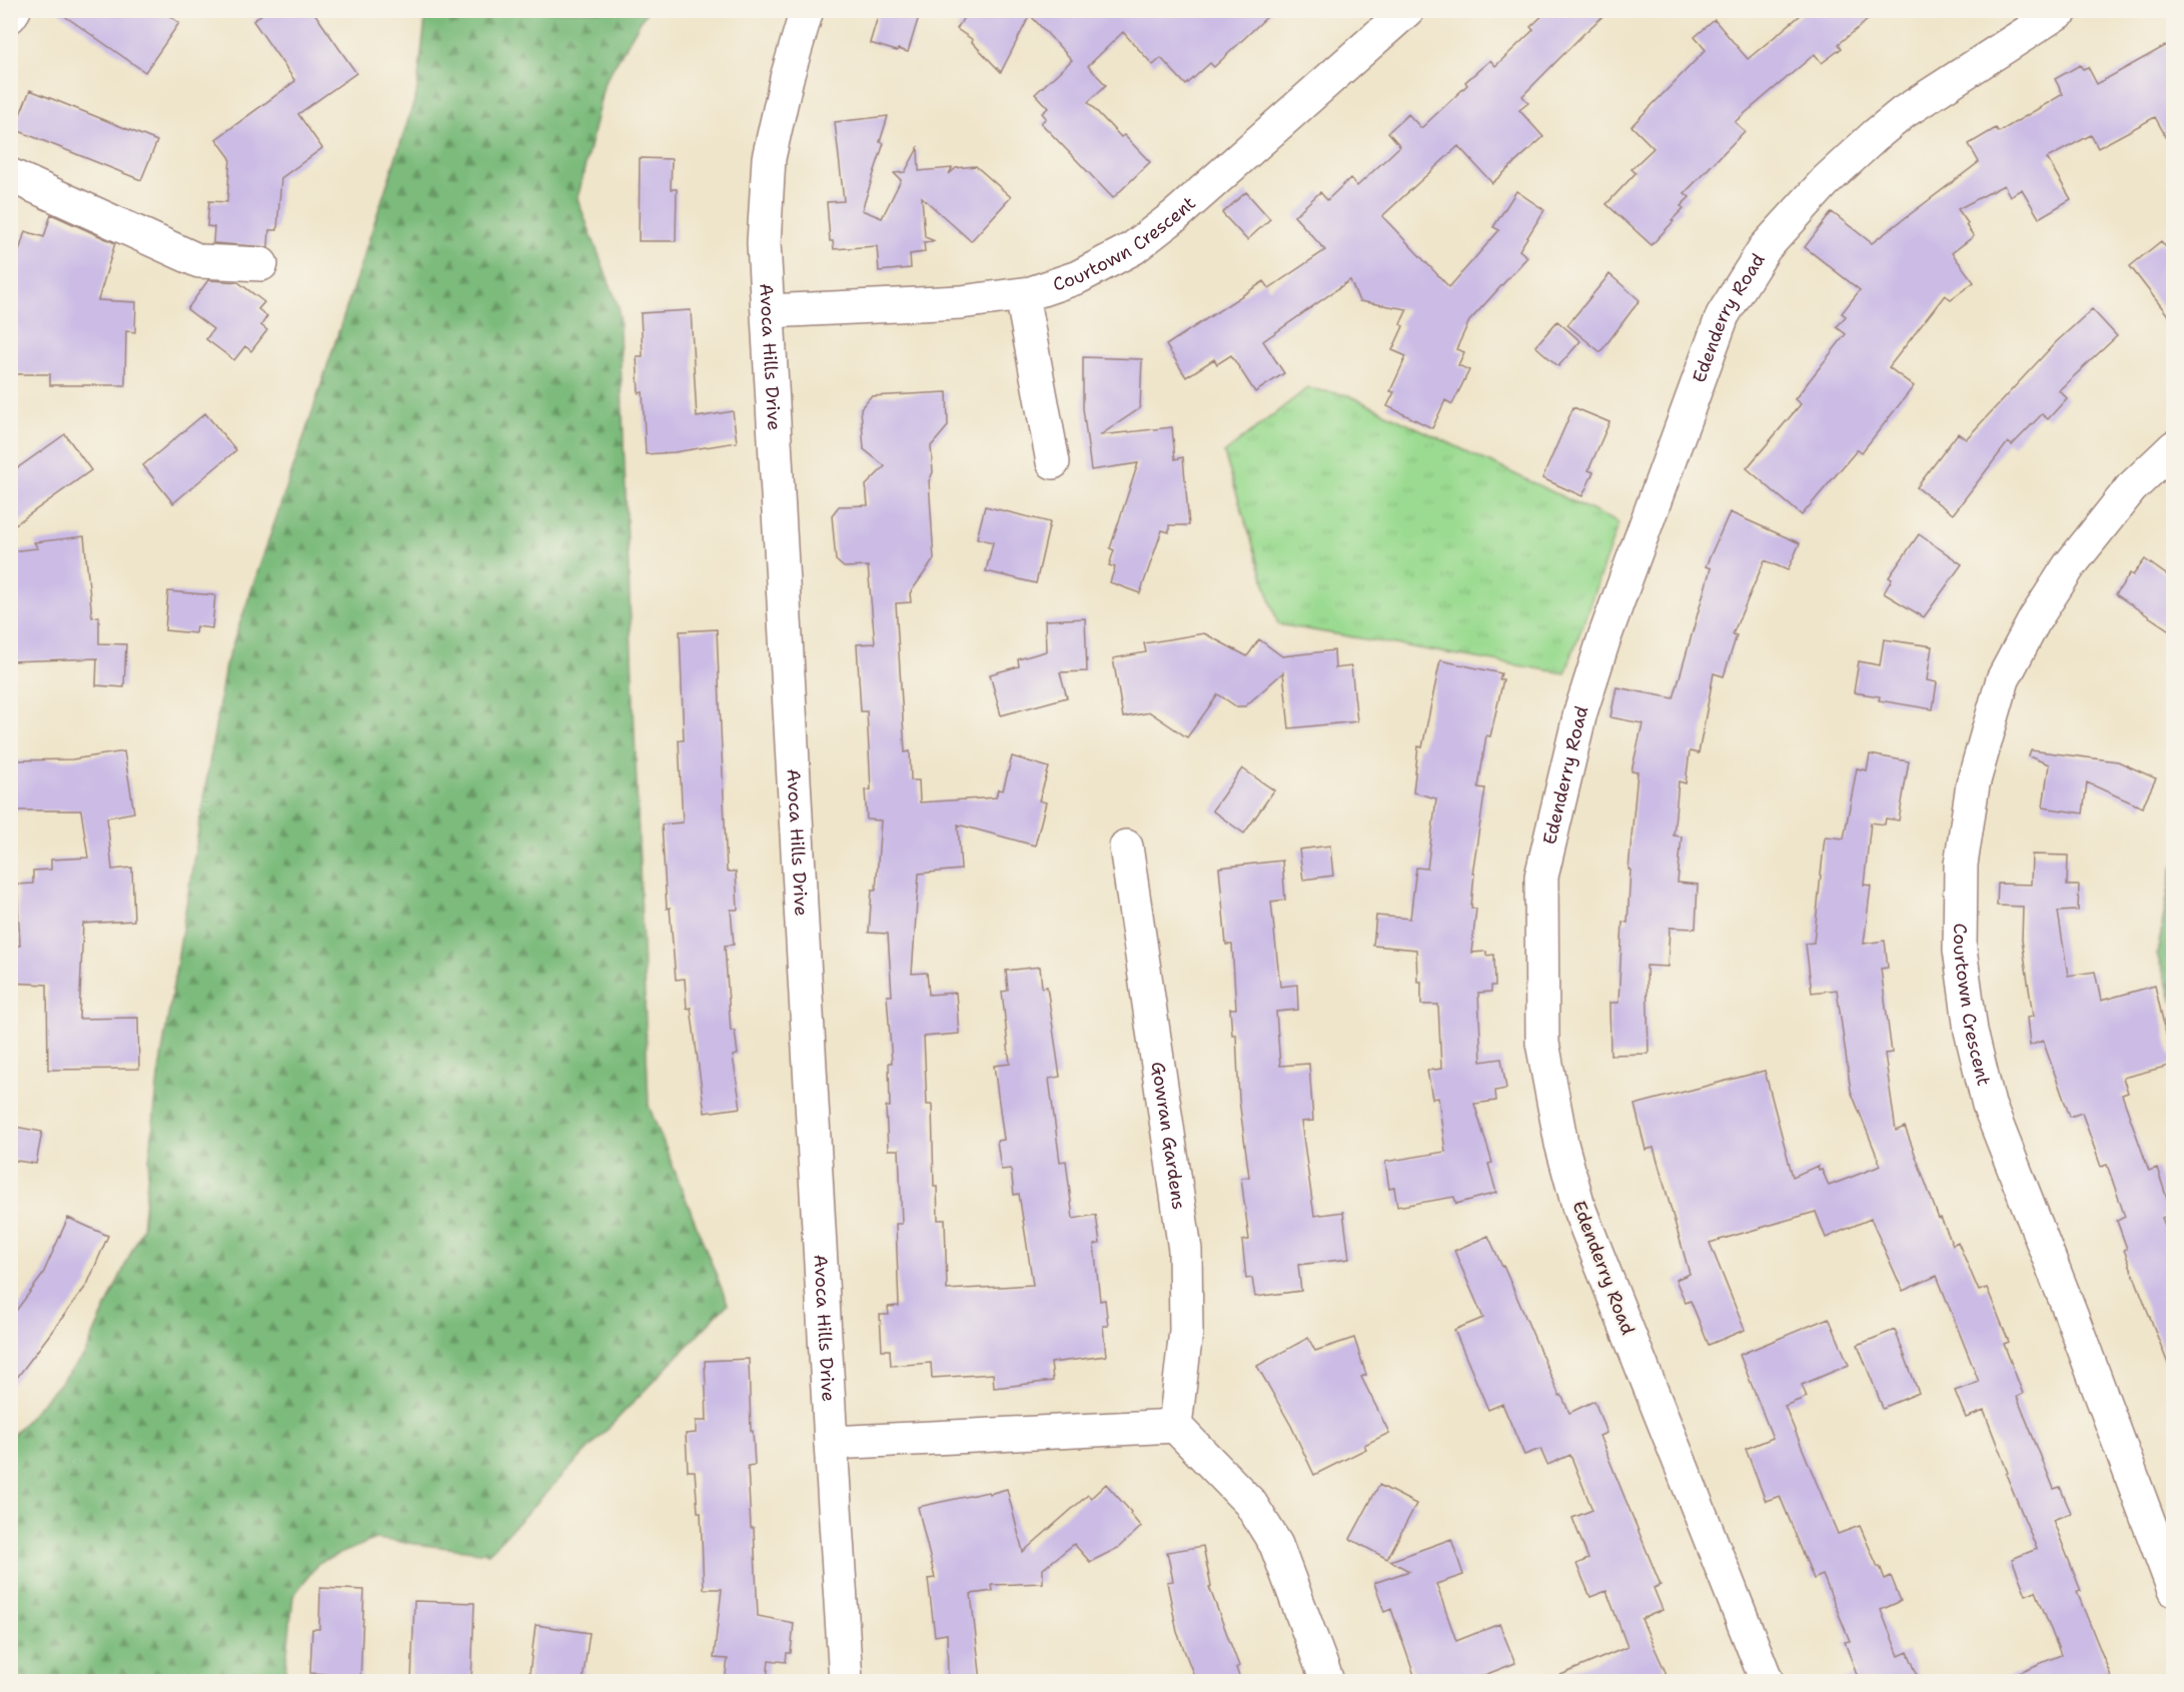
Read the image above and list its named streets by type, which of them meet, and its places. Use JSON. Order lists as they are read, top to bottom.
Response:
{
  "streets": {
    "street": [
      "Courtown Crescent",
      "Edenderry Road",
      "Avoca Hills Drive",
      "Gowran Gardens"
    ]
  },
  "crossings": [
    ["Courtown Crescent", "Avoca Hills Drive"]
  ]
}
